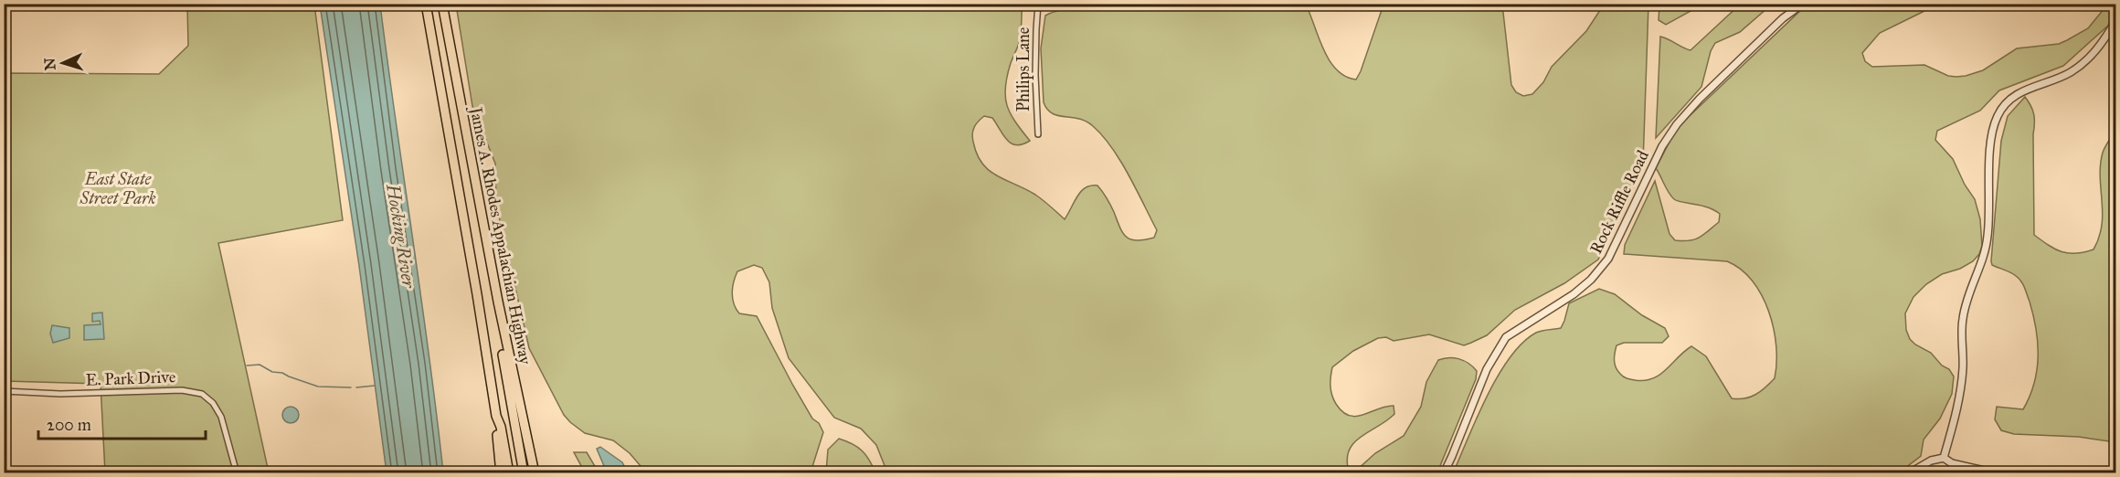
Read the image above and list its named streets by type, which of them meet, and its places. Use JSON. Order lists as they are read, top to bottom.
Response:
{
  "streets": {
    "highway": ["James A. Rhodes Appalachian Highway"],
    "street": ["Philips Lane", "Rock Riffle Road", "E. Park Drive"]
  },
  "water": ["Hocking River"],
  "parks": ["East State Street Park"],
  "scale_bar": "200 m",
  "north": "left"
}
